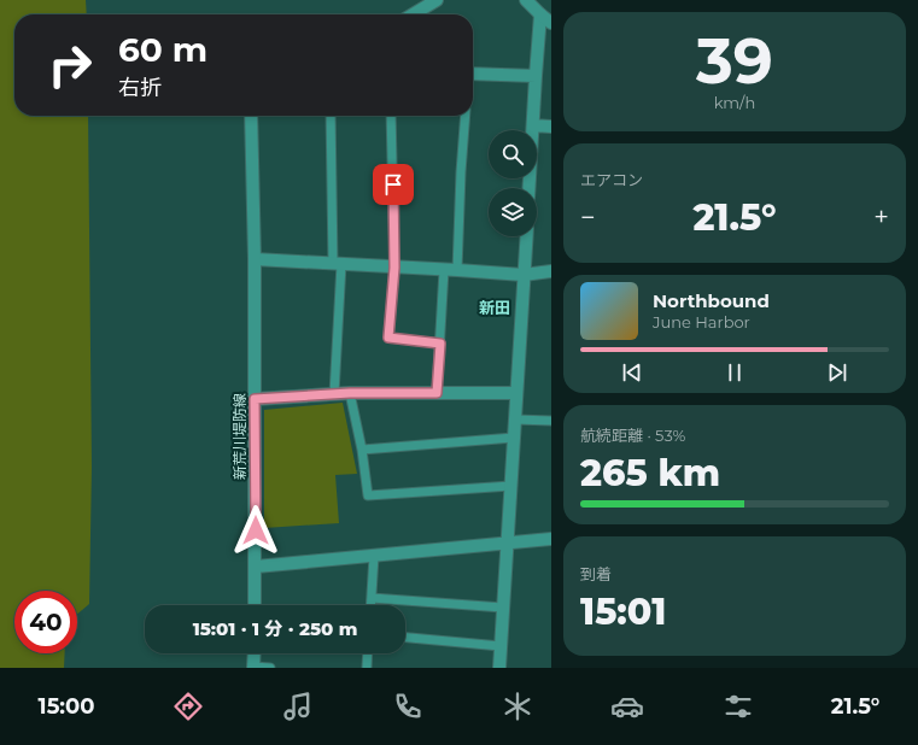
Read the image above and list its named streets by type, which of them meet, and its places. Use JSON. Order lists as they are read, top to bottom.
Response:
{
  "streets": {
    "street": ["新荒川堤防線"]
  },
  "districts": ["新田"],
  "page": {
    "tile": [
      ["39", "km/h"],
      "エアコン",
      ["航続距離 · 53%", "265 km"],
      ["到着", "15:01"]
    ],
    "turn": ["60 m", "右折"],
    "heat": ["−", "21.5°", "+"],
    "song": ["Northbound", "June Harbor"],
    "limit": "40",
    "trip": "15:01 · 1 分 · 250 m",
    "tabs": ["15:00", "21.5°"]
  }
}
